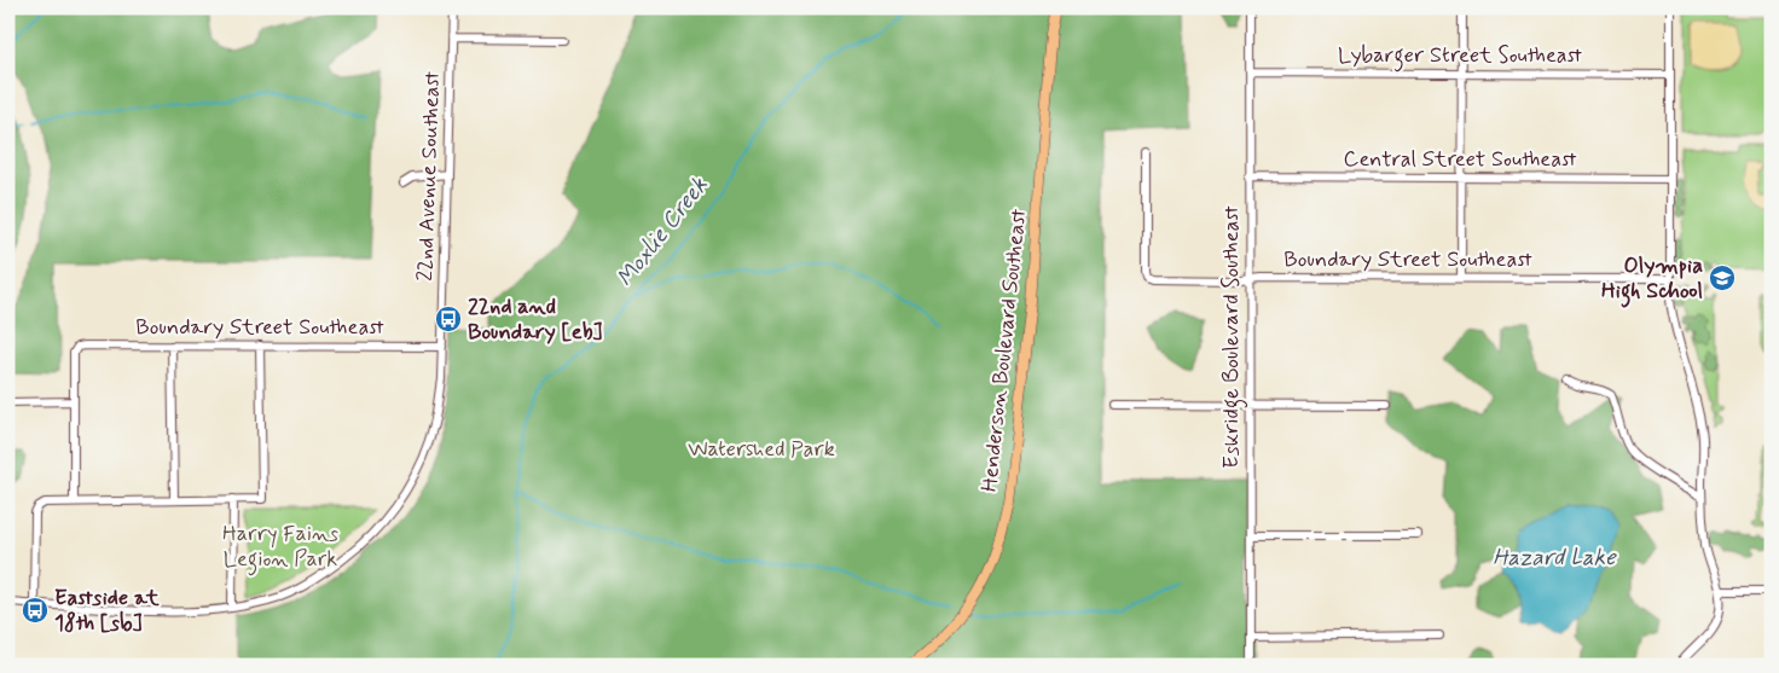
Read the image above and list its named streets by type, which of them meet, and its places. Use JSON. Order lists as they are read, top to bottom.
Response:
{
  "streets": {
    "main road": ["Henderson Boulevard Southeast"],
    "street": [
      "Lybarger Street Southeast",
      "Central Street Southeast",
      "22nd Avenue Southeast",
      "Boundary Street Southeast",
      "Eskridge Boulevard Southeast"
    ]
  },
  "crossings": [
    ["Lybarger Street Southeast", "Eskridge Boulevard Southeast"],
    ["Central Street Southeast", "Eskridge Boulevard Southeast"],
    ["22nd Avenue Southeast", "Boundary Street Southeast"],
    ["Boundary Street Southeast", "Eskridge Boulevard Southeast"]
  ],
  "water": ["Moxlie Creek", "Hazard Lake"],
  "parks": ["Watershed Park", "Harry Fains Legion Park"],
  "places": {
    "school or university": ["Olympia High School"],
    "bus stop": ["22nd and Boundary [eb]", "Eastside at 18th [sb]"]
  }
}
